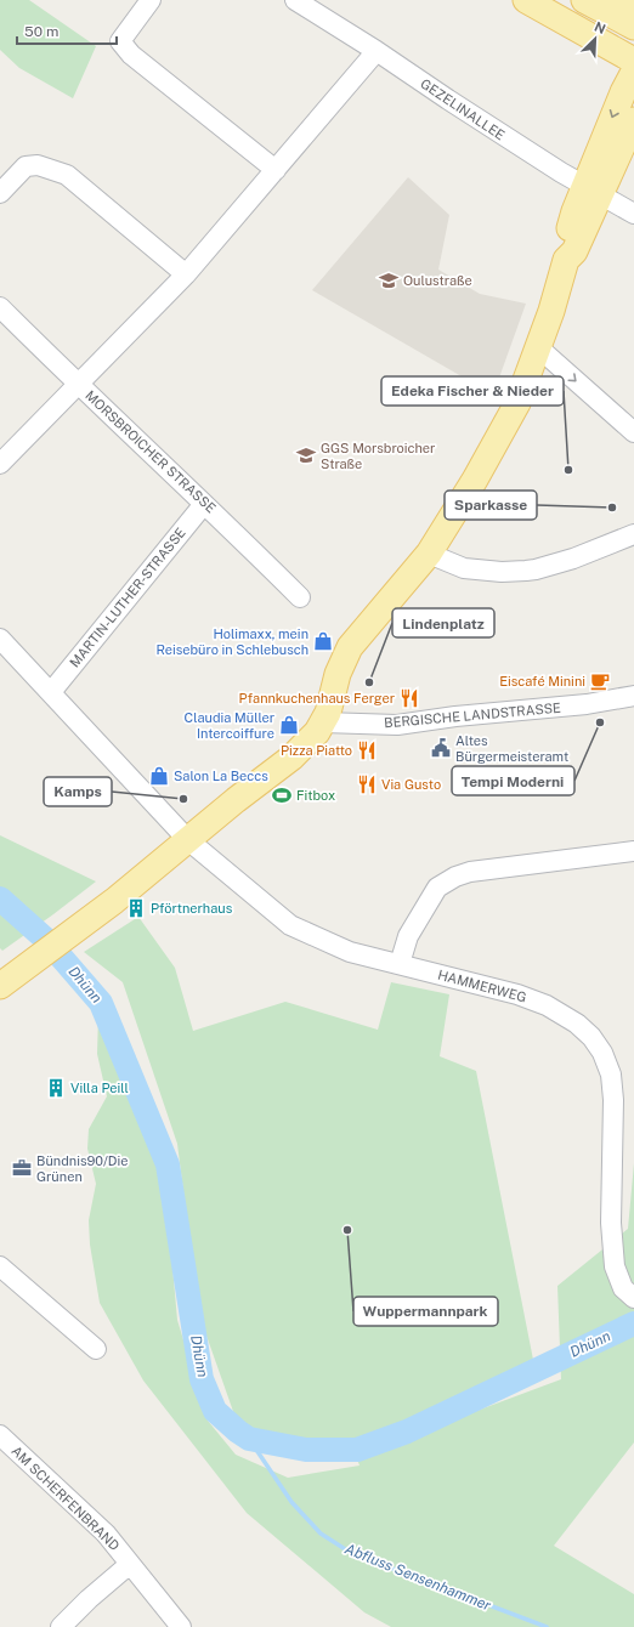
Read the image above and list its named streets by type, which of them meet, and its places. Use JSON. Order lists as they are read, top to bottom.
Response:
{
  "streets": {
    "street": [
      "GEZELINALLEE",
      "MORSBROICHER STRASSE",
      "MARTIN-LUTHER-STRASSE",
      "BERGISCHE LANDSTRASSE",
      "HAMMERWEG",
      "AM SCHERFENBRAND"
    ]
  },
  "crossings": [
    ["MORSBROICHER STRASSE", "MARTIN-LUTHER-STRASSE"],
    ["MARTIN-LUTHER-STRASSE", "HAMMERWEG"]
  ],
  "water": ["Dhünn", "Abfluss Sensenhammer"],
  "places": {
    "school or university": ["Oulustraße", "GGS Morsbroicher Straße"],
    "other": [
      "Edeka Fischer & Nieder",
      "Sparkasse",
      "Lindenplatz",
      "Tempi Moderni",
      "Kamps",
      "Wuppermannpark"
    ],
    "shop": ["Holimaxx, mein Reisebüro in Schlebusch", "Claudia Müller Intercoiffure", "Salon La Beccs"],
    "cafe": ["Eiscafé Minini"],
    "restaurant": ["Pfannkuchenhaus Ferger", "Pizza Piatto", "Via Gusto"],
    "public building": ["Altes Bürgermeisteramt"],
    "sports": ["Fitbox"],
    "building": ["Pförtnerhaus", "Villa Peill"],
    "office": ["Bündnis90/Die Grünen"]
  },
  "scale_bar": "50 m",
  "north": "top right"
}
